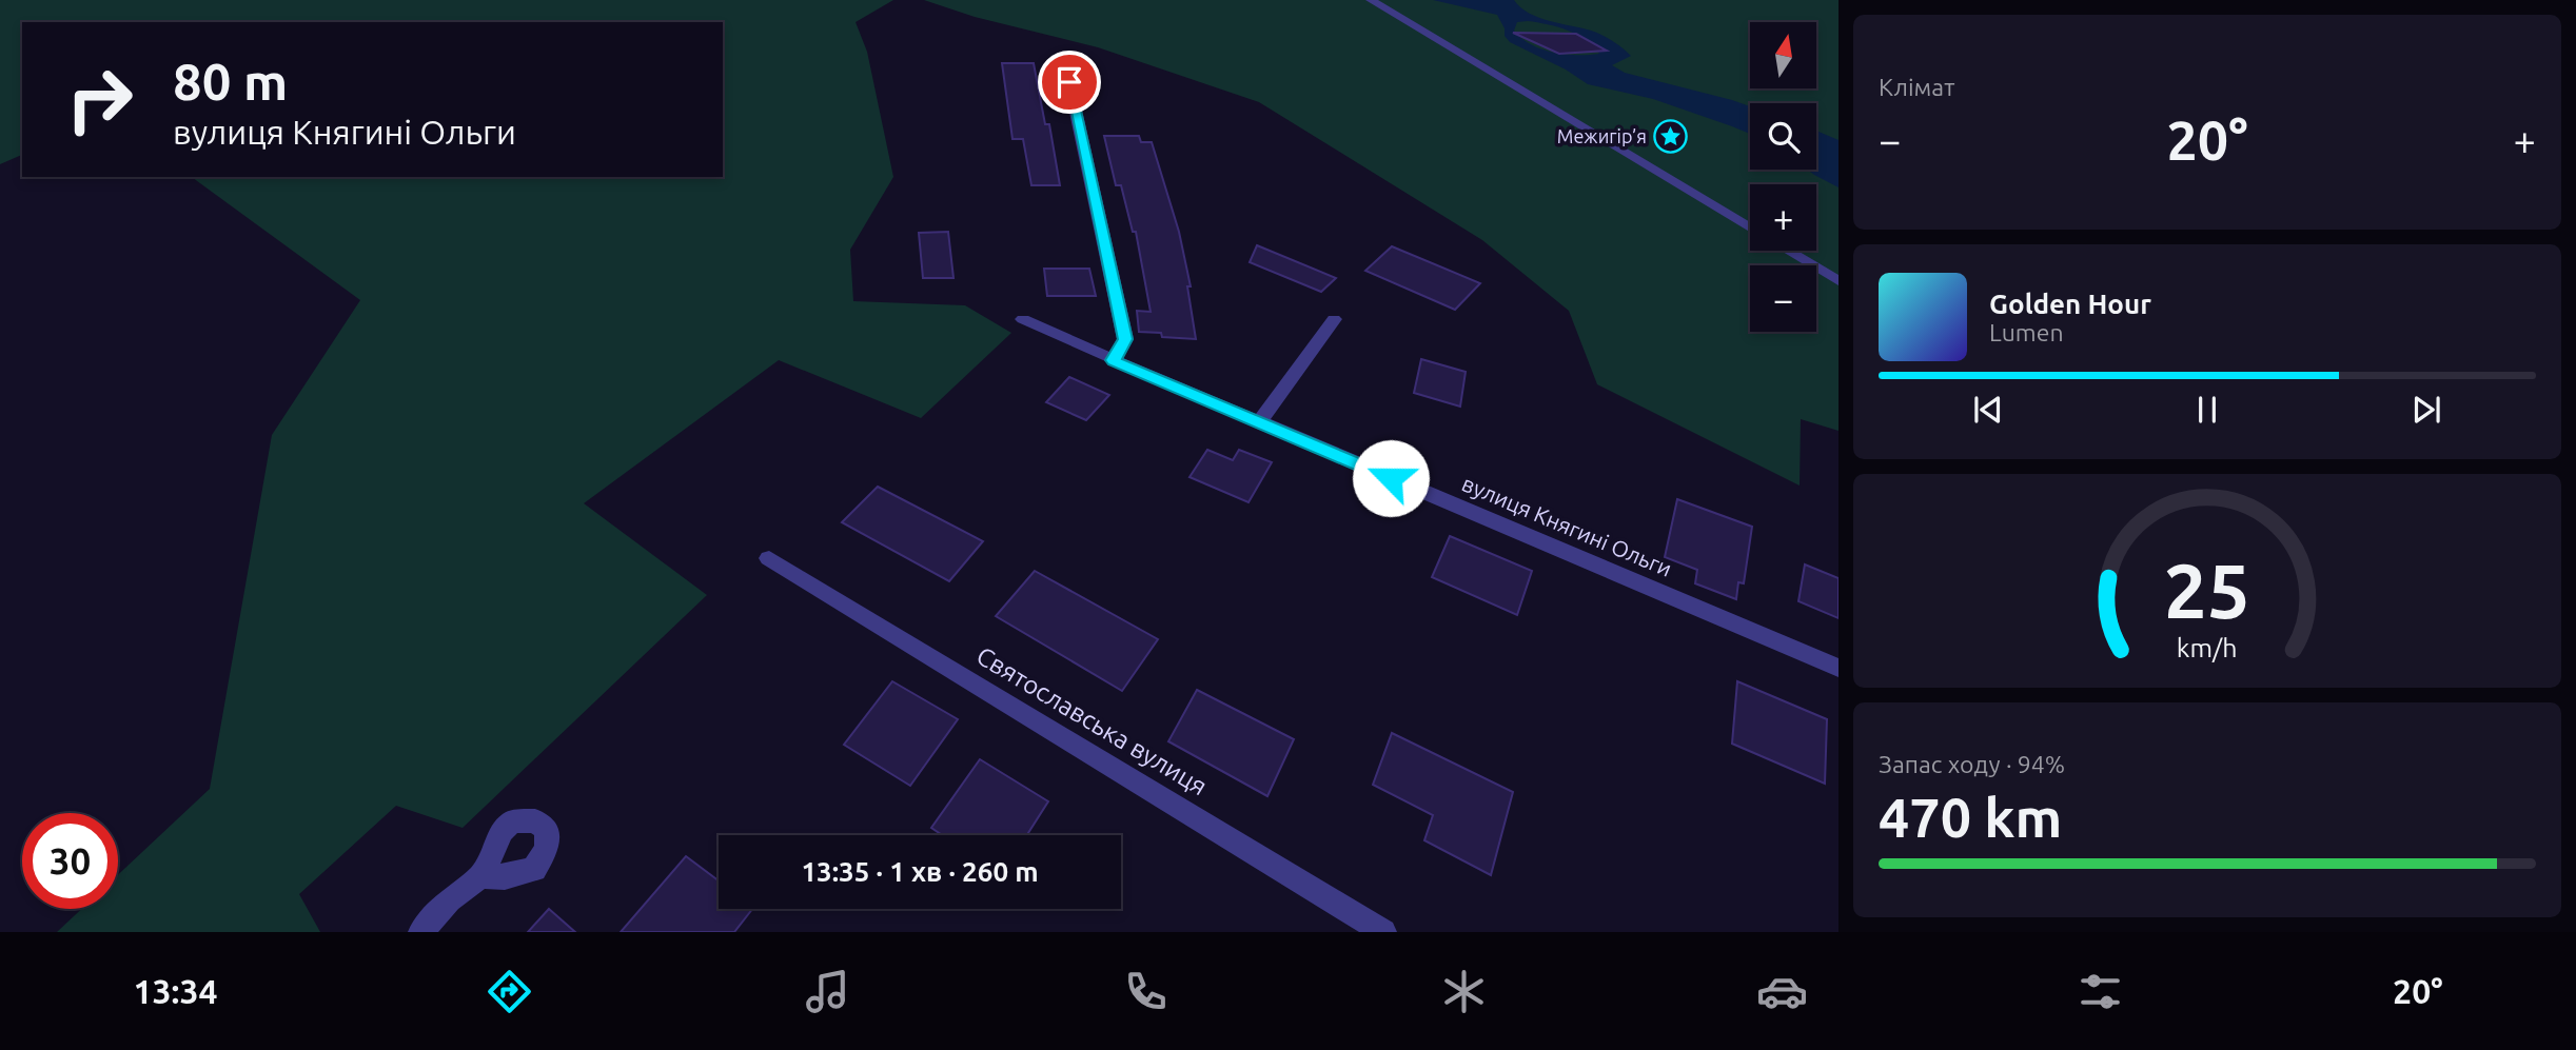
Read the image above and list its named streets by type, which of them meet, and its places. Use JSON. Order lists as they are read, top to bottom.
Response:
{
  "streets": {
    "street": ["вулиця Княгині Ольги", "Святославська вулиця"]
  },
  "places": {
    "place": ["Межигір’я"]
  },
  "north": "top",
  "page": {
    "tile": [
      "Клімат",
      ["Запас ходу · 94%", "470 km"]
    ],
    "map_buttons": ["+", "−"],
    "turn": ["80 m", "вулиця Княгині Ольги"],
    "heat": ["−", "20°", "+"],
    "song": ["Golden Hour", "Lumen"],
    "limit": "30",
    "trip": "13:35 · 1 хв · 260 m",
    "tabs": ["13:34", "20°"],
    "gauge": ["25", "km/h"]
  }
}
